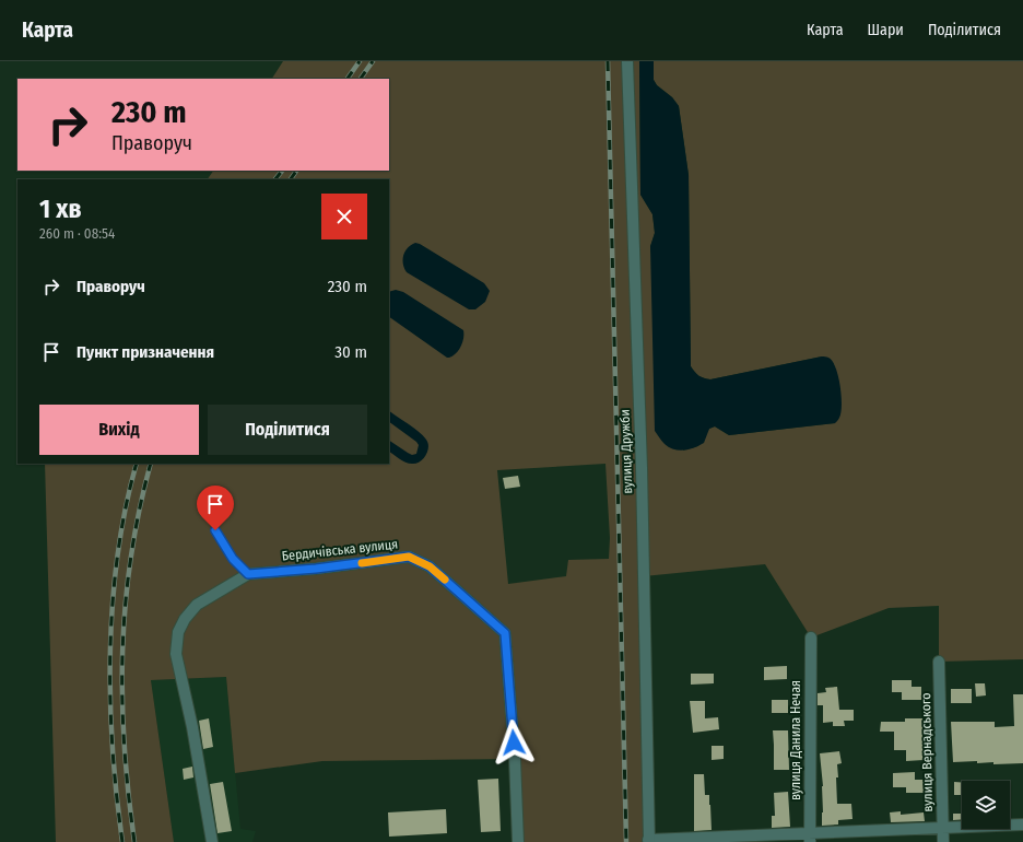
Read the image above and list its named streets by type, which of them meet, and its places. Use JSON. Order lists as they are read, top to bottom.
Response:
{
  "streets": {
    "street": [
      "вулиця Дружби",
      "Бердичівська вулиця",
      "вулиця Данила Нечая",
      "вулиця Вернадського"
    ]
  },
  "page": {
    "header": "Карта",
    "nav": ["Карта", "Шари", "Поділитися"],
    "turn": ["230 m", "Праворуч"],
    "heading": ["1 хв", "260 m · 08:54"],
    "list": [
      {
        "name": "Праворуч",
        "value": "230 m"
      },
      {
        "name": "Пункт призначення",
        "value": "30 m"
      }
    ],
    "buttons": ["Вихід", "Поділитися"]
  }
}
